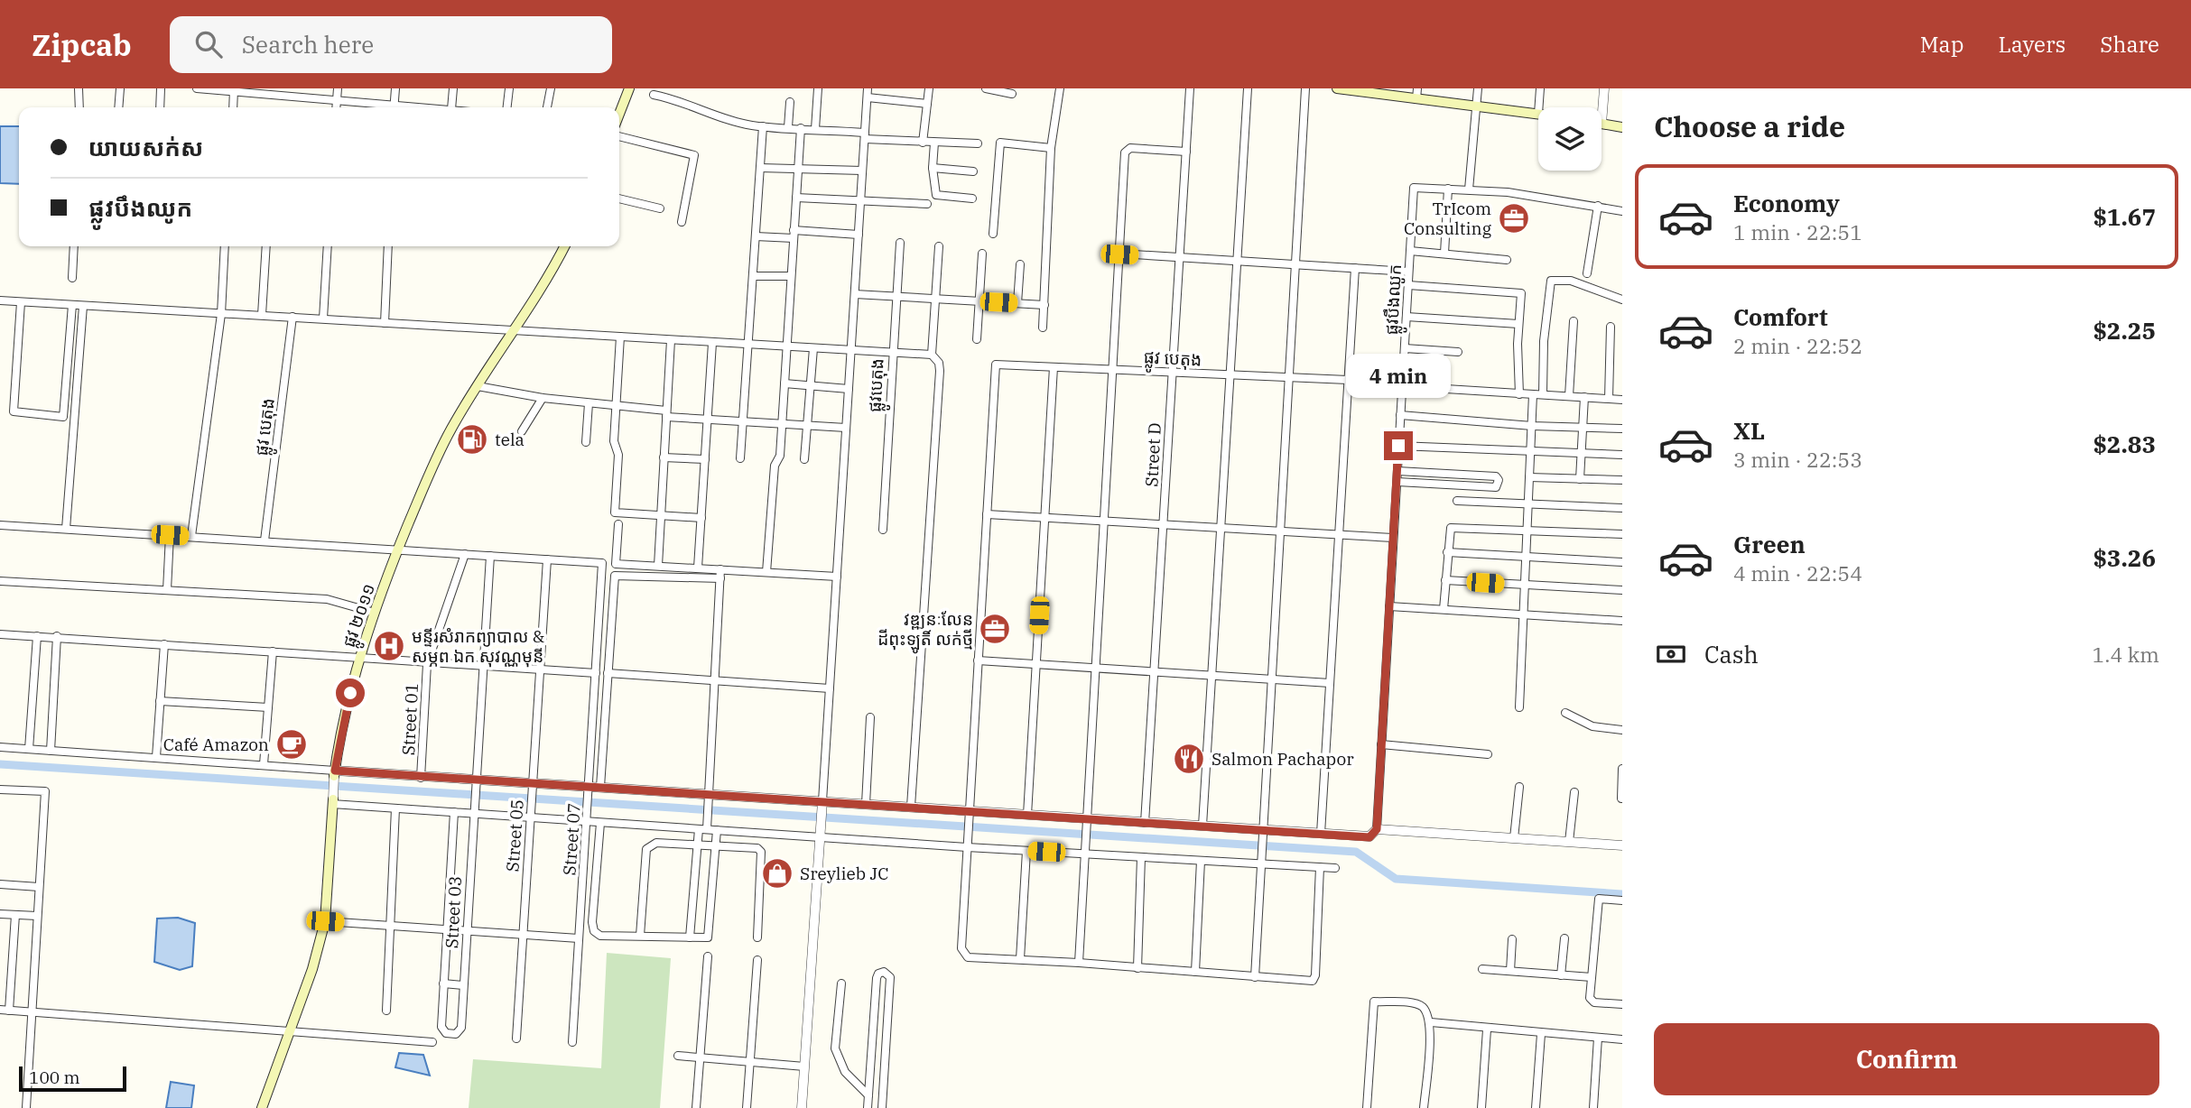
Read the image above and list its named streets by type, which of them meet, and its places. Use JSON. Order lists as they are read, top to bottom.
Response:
{
  "streets": {
    "main road": ["ផ្លូវ ២០១១"],
    "street": [
      "ផ្លូវបឹងឈូក",
      "ផ្លូវ បេតុង",
      "ផ្លូវបេតុង",
      "Street D",
      "Street 01",
      "Street 05",
      "Street 07",
      "Street 03"
    ]
  },
  "crossings": [
    ["ផ្លូវ បេតុង", "Street D"],
    ["Street 05", "Street 07"]
  ],
  "places": {
    "office": ["TrIcom Consulting", "វឌ្ឍនៈលែន ដីពុះឡូតិ៍ លក់ថ្មី"],
    "fuel station": ["tela"],
    "hospital": ["មន្ទីរសំរាកព្យាបាល & សម្ភព ឯក សុវណ្ណមុនី"],
    "cafe": ["Café Amazon"],
    "restaurant": ["Salmon Pachapor"],
    "shop": ["Sreylieb JC"]
  },
  "scale_bar": "100 m",
  "page": {
    "header": "Zipcab",
    "search": "Search here",
    "nav": ["Map", "Layers", "Share"],
    "heading": "Choose a ride",
    "banner": ["យាយសក់ស", "ផ្លូវបឹងឈូក"],
    "list": [
      {
        "name": "Economy",
        "note": "1 min · 22:51",
        "value": "$1.67"
      },
      {
        "name": "Comfort",
        "note": "2 min · 22:52",
        "value": "$2.25"
      },
      {
        "name": "XL",
        "note": "3 min · 22:53",
        "value": "$2.83"
      },
      {
        "name": "Green",
        "note": "4 min · 22:54",
        "value": "$3.26"
      }
    ],
    "bubble": "4 min",
    "pay": ["Cash", "1.4 km"],
    "buttons": "Confirm",
    "scale": "100 m"
  }
}
